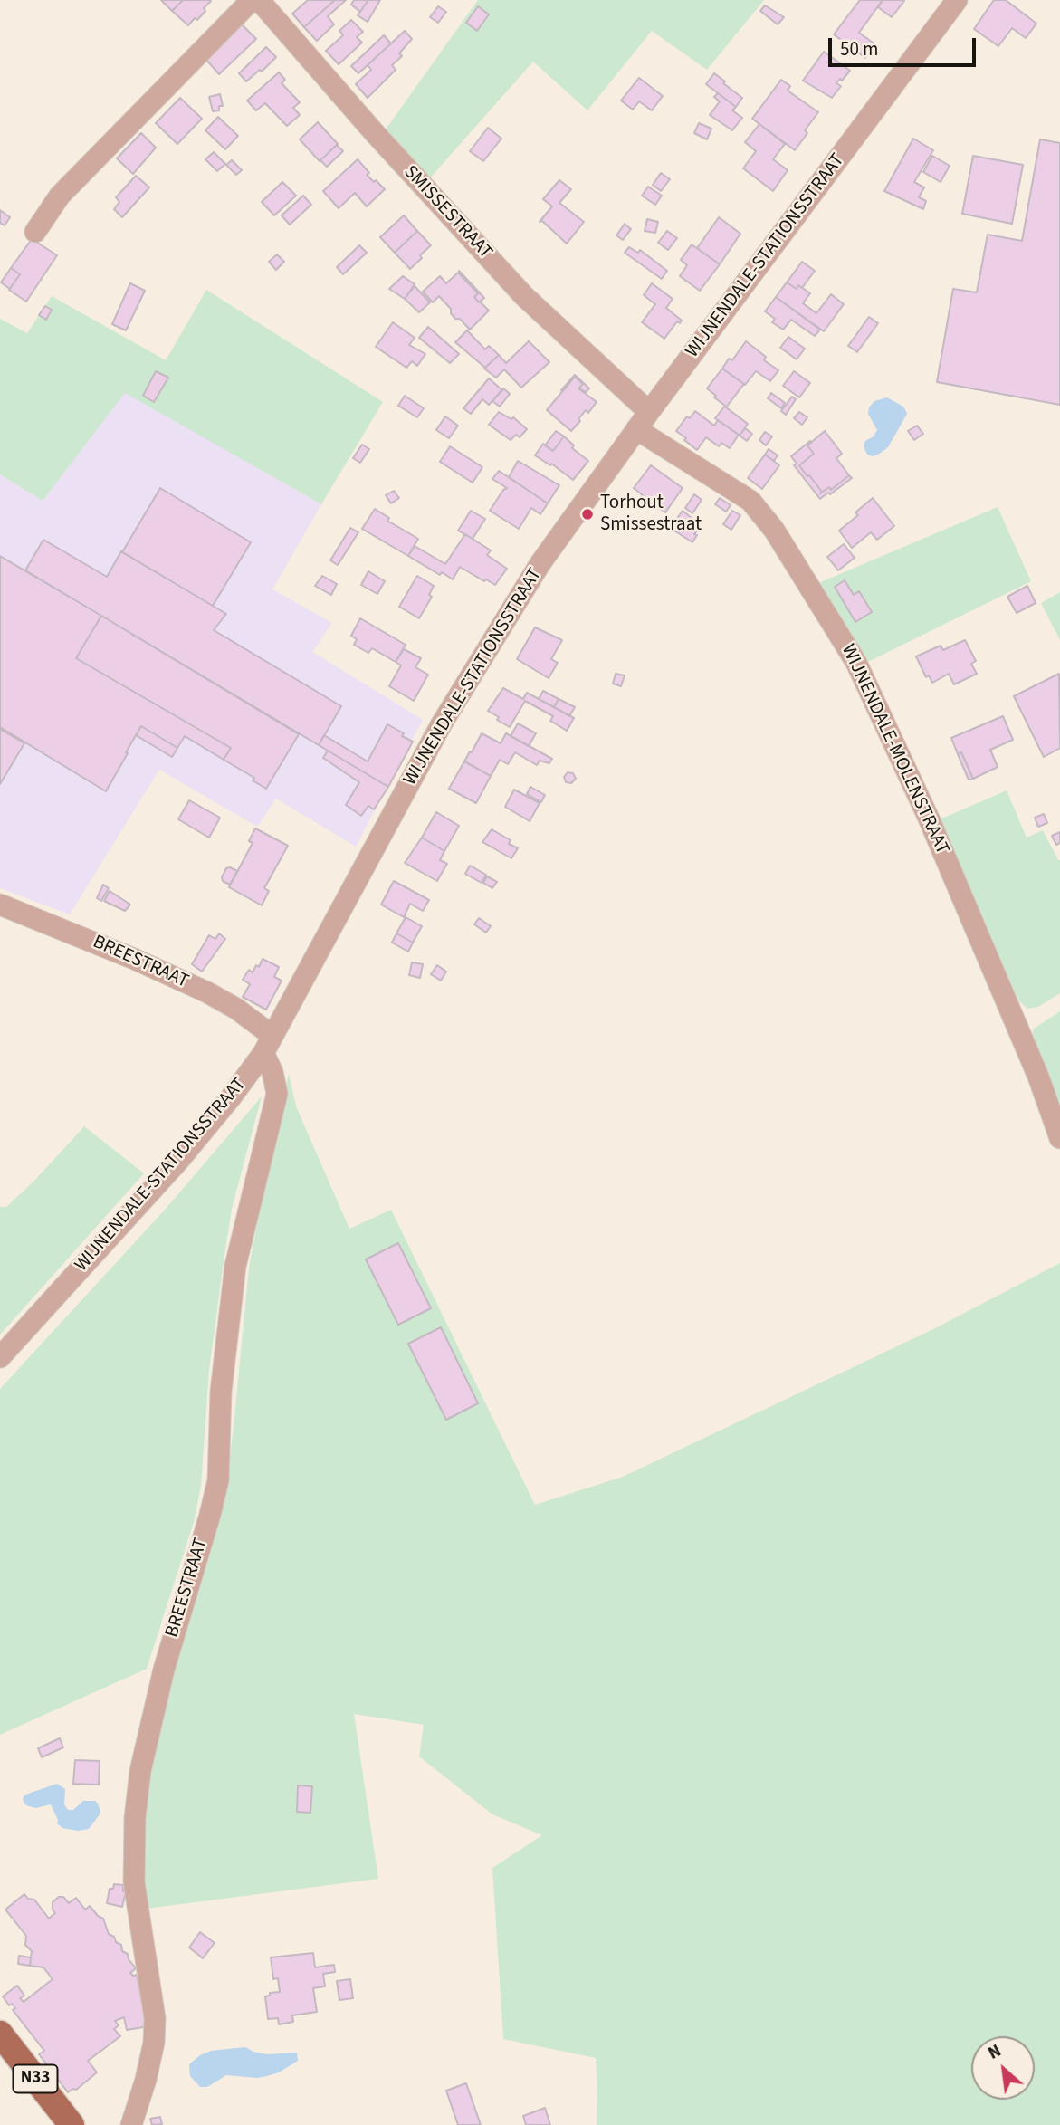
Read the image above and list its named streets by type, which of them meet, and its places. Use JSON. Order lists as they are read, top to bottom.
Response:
{
  "streets": {
    "main road": ["N33"],
    "street": [
      "SMISSESTRAAT",
      "WIJNENDALE-STATIONSSTRAAT",
      "WIJNENDALE-MOLENSTRAAT",
      "BREESTRAAT"
    ]
  },
  "crossings": [
    ["SMISSESTRAAT", "WIJNENDALE-STATIONSSTRAAT"],
    ["WIJNENDALE-STATIONSSTRAAT", "WIJNENDALE-MOLENSTRAAT"],
    ["WIJNENDALE-STATIONSSTRAAT", "BREESTRAAT"]
  ],
  "places": ["Torhout Smissestraat"],
  "scale_bar": "50 m",
  "north": "top left"
}
